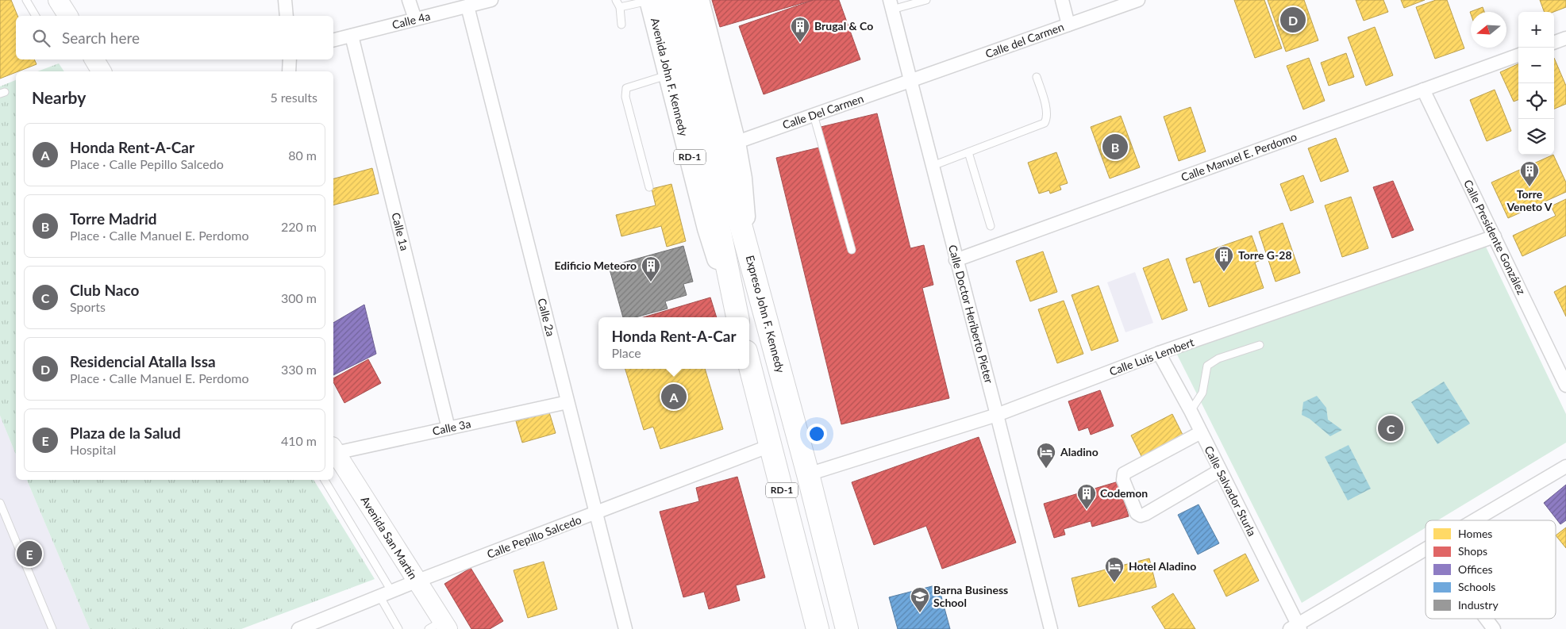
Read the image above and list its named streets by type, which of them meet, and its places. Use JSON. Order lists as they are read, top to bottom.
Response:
{
  "streets": {
    "highway": ["RD-1", "Expreso John F. Kennedy"],
    "main road": ["Avenida John F. Kennedy", "Avenida San Martín"],
    "street": [
      "Calle 4a",
      "Calle del Carmen",
      "Calle Del Carmen",
      "Calle Manuel E. Perdomo",
      "Calle 1a",
      "Calle Presidente González",
      "Calle Doctor Heriberto Pieter",
      "Calle 2a",
      "Calle Luis Lembert",
      "Calle 3a",
      "Calle Salvador Sturla",
      "Calle Pepillo Salcedo"
    ]
  },
  "crossings": [
    ["Calle 4a", "Calle 1a"],
    ["Calle 4a", "Calle 2a"],
    ["Calle del Carmen", "Calle Del Carmen"],
    ["Calle del Carmen", "Calle Doctor Heriberto Pieter"],
    ["Avenida John F. Kennedy", "Expreso John F. Kennedy"],
    ["Calle Del Carmen", "RD-1"],
    ["Calle Del Carmen", "Expreso John F. Kennedy"],
    ["Calle Del Carmen", "Calle Doctor Heriberto Pieter"],
    ["RD-1", "Expreso John F. Kennedy"],
    ["RD-1", "Calle Pepillo Salcedo"],
    ["Calle Manuel E. Perdomo", "Calle Presidente González"],
    ["Calle Manuel E. Perdomo", "Calle Doctor Heriberto Pieter"],
    ["Calle 1a", "Calle 3a"],
    ["Calle Presidente González", "Calle Luis Lembert"],
    ["Expreso John F. Kennedy", "Calle Luis Lembert"],
    ["Calle Doctor Heriberto Pieter", "Calle Luis Lembert"],
    ["Calle 2a", "Calle 3a"],
    ["Calle 2a", "Calle Pepillo Salcedo"],
    ["Calle Luis Lembert", "Calle Salvador Sturla"],
    ["Calle 3a", "Avenida San Martín"],
    ["Calle Pepillo Salcedo", "Avenida San Martín"]
  ],
  "places": {
    "building": [
      "Brugal & Co",
      "Torre Veneto V",
      "Torre G-28",
      "Edificio Meteoro",
      "Codemon"
    ],
    "hotel": ["Aladino", "Hotel Aladino"],
    "school or university": ["Barna Business School"]
  },
  "legend": [
    "Homes",
    "Shops",
    "Offices",
    "Schools",
    "Industry"
  ],
  "north": "left",
  "page": {
    "pins": [
      "D",
      "B",
      "A",
      "C",
      "E"
    ],
    "map_buttons": ["+", "−"],
    "search": "Search here",
    "heading": ["Nearby", "5 results"],
    "list": [
      {
        "mark": "A",
        "name": "Honda Rent-A-Car",
        "note": "Place · Calle Pepillo Salcedo",
        "value": "80 m"
      },
      {
        "mark": "B",
        "name": "Torre Madrid",
        "note": "Place · Calle Manuel E. Perdomo",
        "value": "220 m"
      },
      {
        "mark": "C",
        "name": "Club Naco",
        "note": "Sports",
        "value": "300 m"
      },
      {
        "mark": "D",
        "name": "Residencial Atalla Issa",
        "note": "Place · Calle Manuel E. Perdomo",
        "value": "330 m"
      },
      {
        "mark": "E",
        "name": "Plaza de la Salud",
        "note": "Hospital",
        "value": "410 m"
      }
    ],
    "popup": ["Honda Rent-A-Car", "Place"]
  }
}
